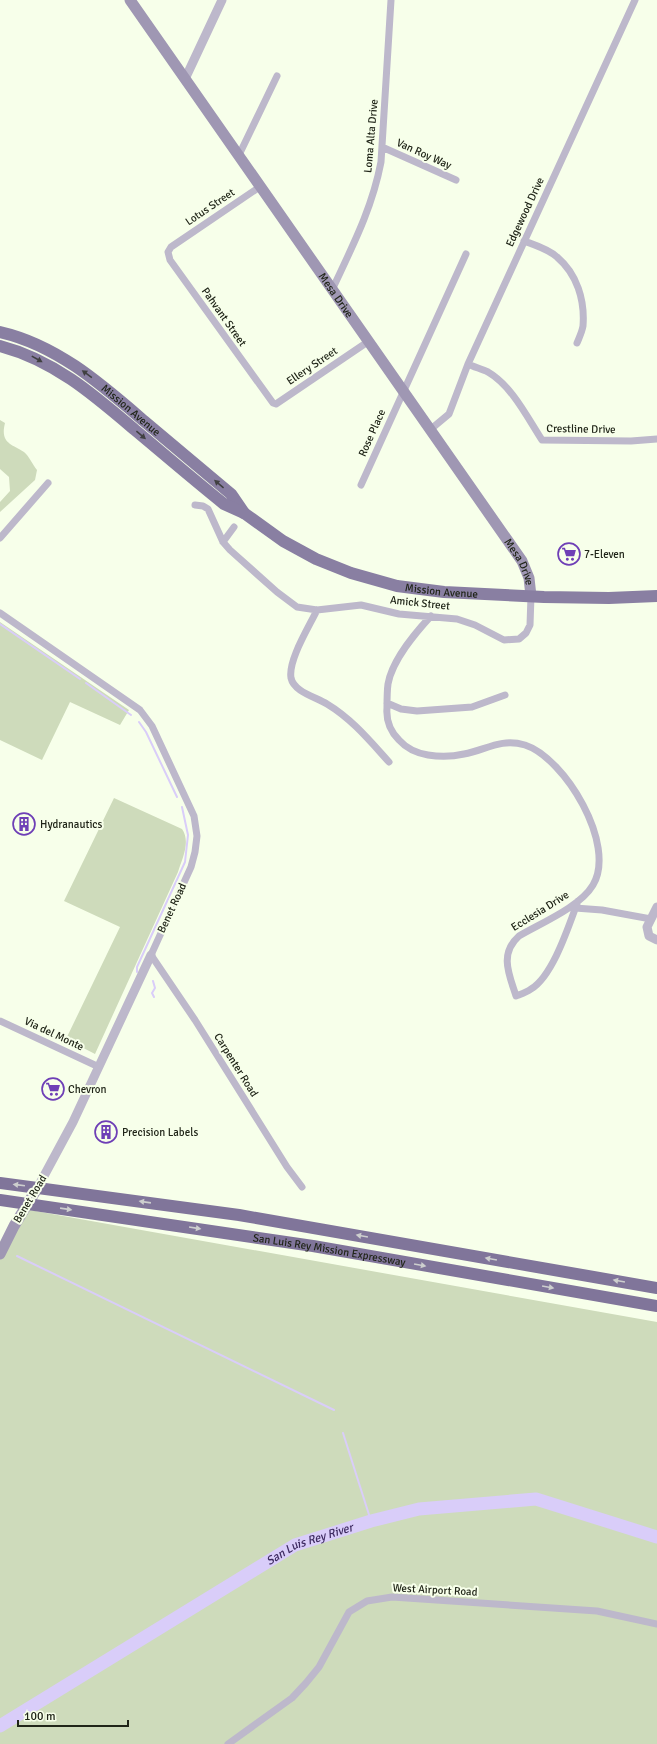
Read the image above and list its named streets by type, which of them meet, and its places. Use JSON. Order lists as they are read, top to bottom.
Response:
{
  "streets": {
    "highway": ["San Luis Rey Mission Expressway"],
    "main road": ["Mesa Drive", "Mission Avenue", "Benet Road"],
    "street": [
      "Loma Alta Drive",
      "Van Roy Way",
      "Lotus Street",
      "Edgewood Drive",
      "Pahvant Street",
      "Ellery Street",
      "Crestline Drive",
      "Rose Place",
      "Amick Street",
      "Ecclesia Drive",
      "Via del Monte",
      "Carpenter Road",
      "West Airport Road"
    ]
  },
  "crossings": [
    ["Loma Alta Drive", "Van Roy Way"],
    ["Loma Alta Drive", "Mesa Drive"],
    ["Lotus Street", "Mesa Drive"],
    ["Lotus Street", "Pahvant Street"],
    ["Edgewood Drive", "Mesa Drive"],
    ["Edgewood Drive", "Crestline Drive"],
    ["Mesa Drive", "Ellery Street"],
    ["Mesa Drive", "Mission Avenue"],
    ["Mesa Drive", "Rose Place"],
    ["Mesa Drive", "Amick Street"],
    ["Pahvant Street", "Ellery Street"],
    ["Mission Avenue", "Amick Street"],
    ["Amick Street", "Ecclesia Drive"],
    ["Benet Road", "Via del Monte"],
    ["Benet Road", "Carpenter Road"],
    ["Benet Road", "San Luis Rey Mission Expressway"]
  ],
  "water": ["San Luis Rey River"],
  "places": {
    "supermarket": ["7-Eleven", "Chevron"],
    "building": ["Hydranautics", "Precision Labels"]
  },
  "scale_bar": "100 m"
}
